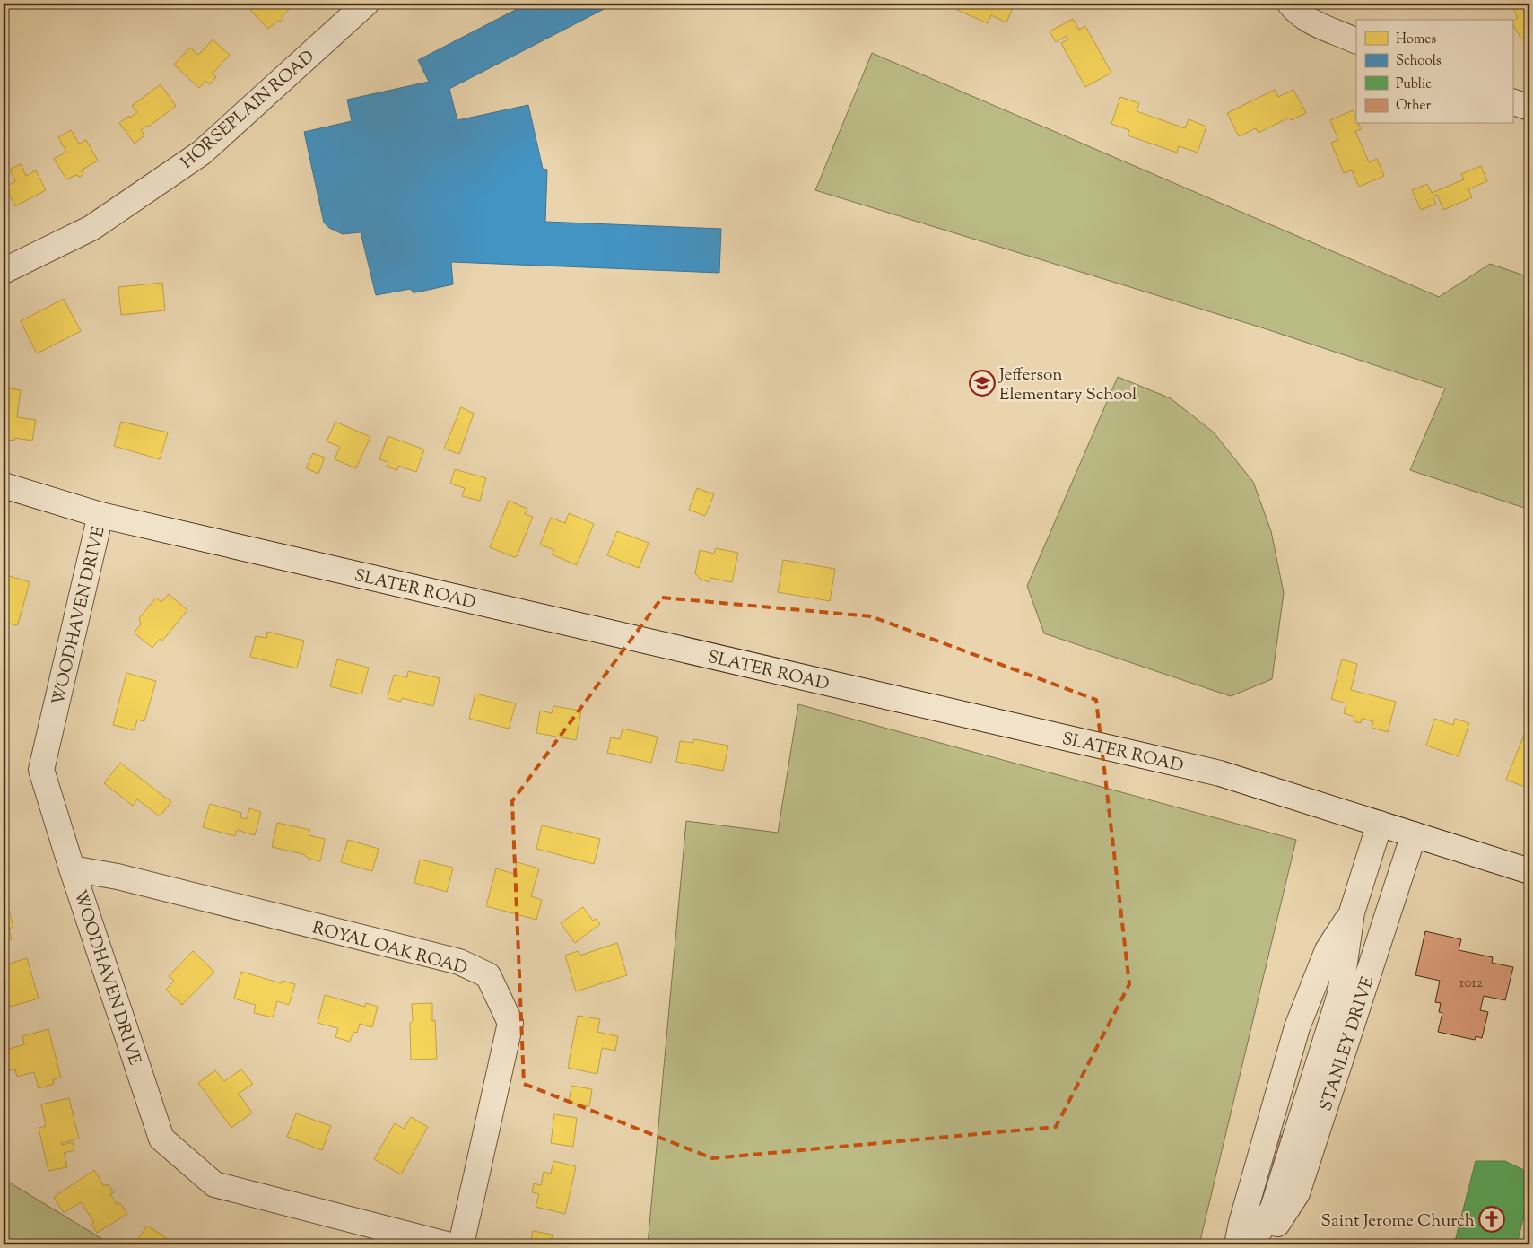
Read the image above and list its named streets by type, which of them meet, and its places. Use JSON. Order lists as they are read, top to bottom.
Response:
{
  "streets": {
    "street": [
      "HORSEPLAIN ROAD",
      "SLATER ROAD",
      "WOODHAVEN DRIVE",
      "ROYAL OAK ROAD",
      "STANLEY DRIVE"
    ]
  },
  "crossings": [
    ["SLATER ROAD", "WOODHAVEN DRIVE"],
    ["SLATER ROAD", "STANLEY DRIVE"],
    ["WOODHAVEN DRIVE", "ROYAL OAK ROAD"]
  ],
  "places": {
    "school or university": ["Jefferson Elementary School"],
    "church": ["Saint Jerome Church"]
  },
  "house_numbers": ["1012"],
  "legend": [
    "Homes",
    "Schools",
    "Public",
    "Other"
  ]
}
